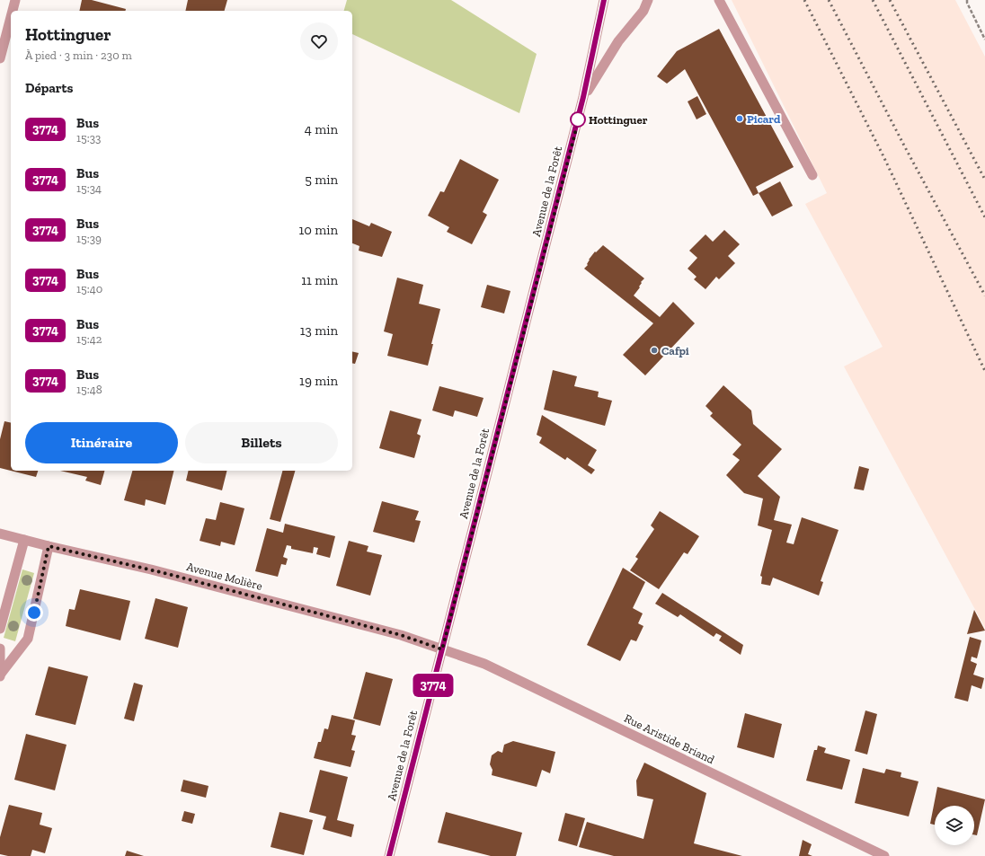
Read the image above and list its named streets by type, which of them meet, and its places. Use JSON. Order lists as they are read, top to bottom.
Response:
{
  "streets": {
    "street": ["Avenue de la Forêt", "Avenue Molière", "Rue Aristide Briand"]
  },
  "crossings": [
    ["Avenue de la Forêt", "Avenue Molière"],
    ["Avenue de la Forêt", "Rue Aristide Briand"],
    ["Avenue Molière", "Rue Aristide Briand"]
  ],
  "places": ["Picard", "Hottinguer", "Cafpi"],
  "lines": ["bus line 3774"],
  "page": {
    "on_map": "3774",
    "heading": [
      ["Hottinguer", "À pied · 3 min · 230 m"],
      "Départs"
    ],
    "list": [
      {
        "mark": "3774",
        "name": "Bus",
        "note": "15:33",
        "value": "4 min"
      },
      {
        "mark": "3774",
        "name": "Bus",
        "note": "15:34",
        "value": "5 min"
      },
      {
        "mark": "3774",
        "name": "Bus",
        "note": "15:39",
        "value": "10 min"
      },
      {
        "mark": "3774",
        "name": "Bus",
        "note": "15:40",
        "value": "11 min"
      },
      {
        "mark": "3774",
        "name": "Bus",
        "note": "15:42",
        "value": "13 min"
      },
      {
        "mark": "3774",
        "name": "Bus",
        "note": "15:48",
        "value": "19 min"
      }
    ],
    "buttons": ["Itinéraire", "Billets"]
  }
}
